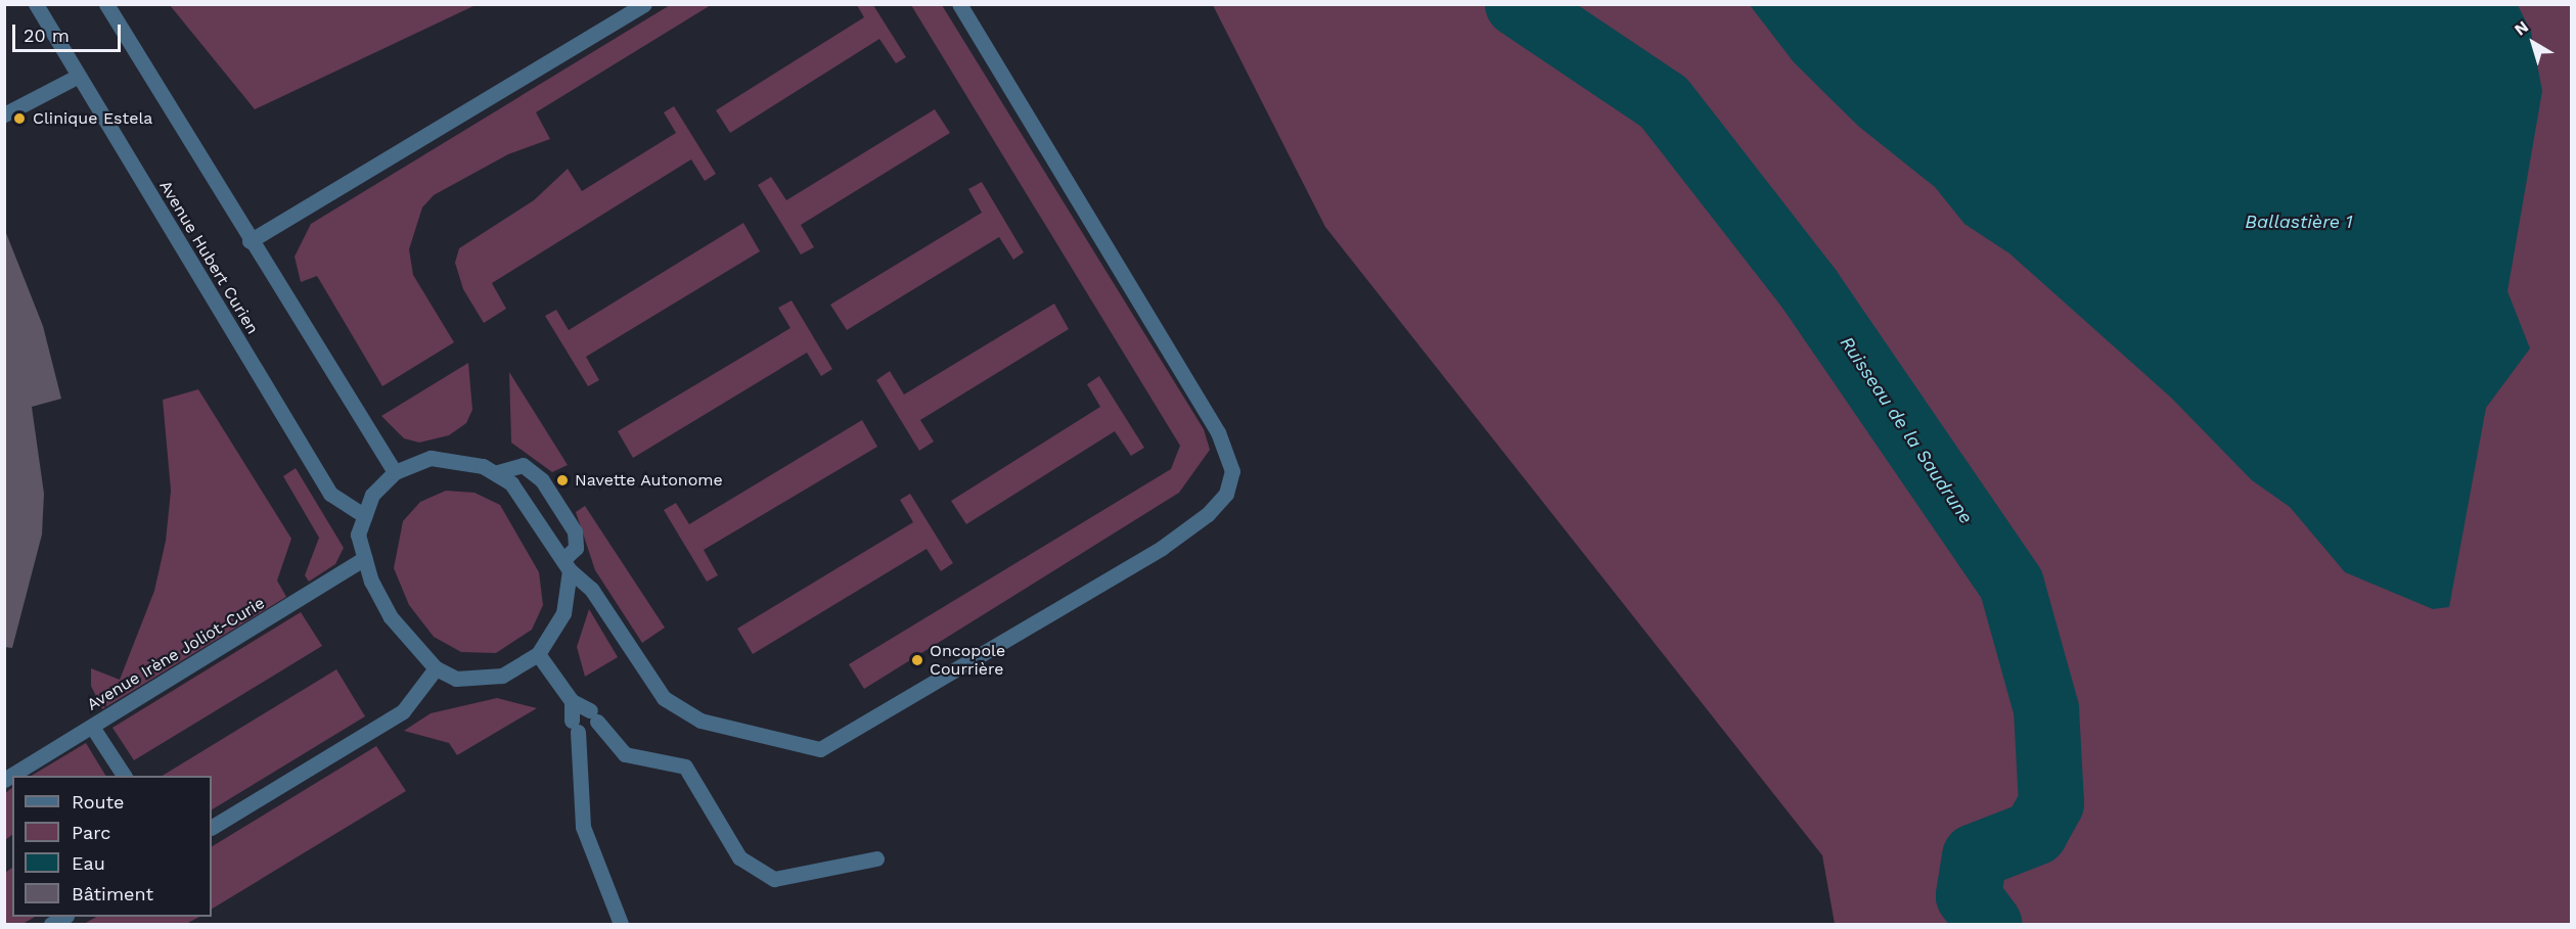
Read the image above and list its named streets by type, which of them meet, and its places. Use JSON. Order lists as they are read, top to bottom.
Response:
{
  "streets": {
    "street": ["Avenue Hubert Curien", "Avenue Irène Joliot-Curie"]
  },
  "crossings": [
    ["Avenue Hubert Curien", "Avenue Irène Joliot-Curie"]
  ],
  "water": ["Ballastière 1", "Ruisseau de la Saudrune"],
  "places": ["Clinique Estela", "Navette Autonome", "Oncopole Courrière"],
  "legend": [
    "Route",
    "Parc",
    "Eau",
    "Bâtiment"
  ],
  "scale_bar": "20 m",
  "north": "top left"
}
